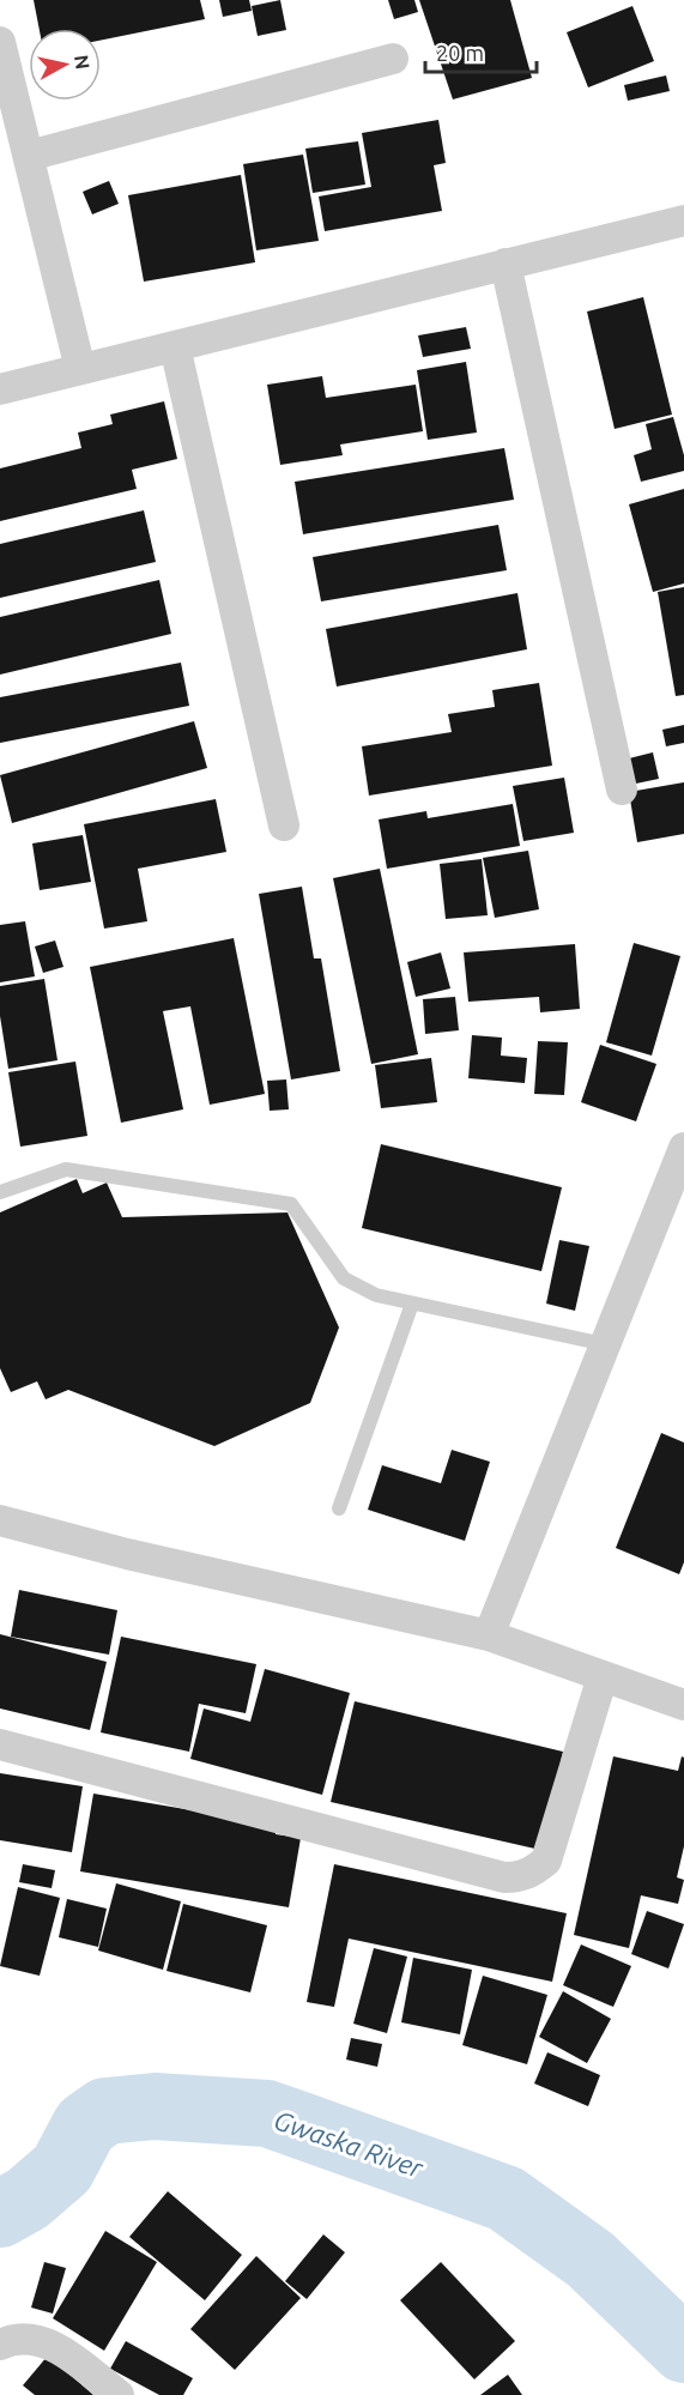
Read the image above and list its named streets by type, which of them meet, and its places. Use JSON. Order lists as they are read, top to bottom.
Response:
{
  "water": ["Gwaska River"],
  "scale_bar": "20 m",
  "north": "right"
}
